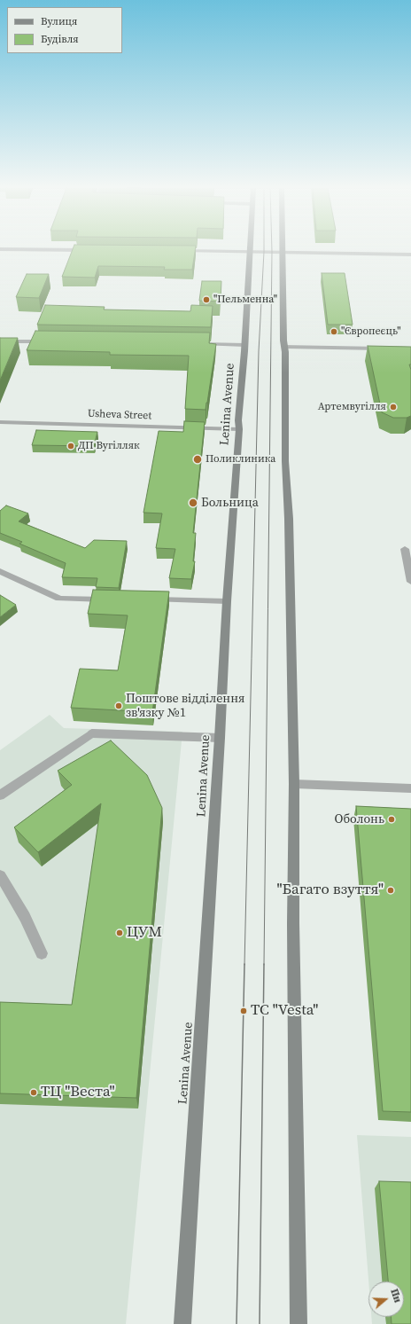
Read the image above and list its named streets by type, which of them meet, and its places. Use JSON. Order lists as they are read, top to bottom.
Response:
{
  "streets": {
    "main road": ["Lenina Avenue"],
    "street": ["Usheva Street"]
  },
  "crossings": [
    ["Lenina Avenue", "Usheva Street"]
  ],
  "places": [
    "\"Пельменна\"",
    "\"Європеєць\"",
    "Артемвугілля",
    "ДП Вугілляк",
    "Поликлиника",
    "Больница",
    "Поштове відділення зв'язку №1",
    "Оболонь",
    "\"Багато взуття\"",
    "ЦУМ",
    "TC \"Vesta\"",
    "ТЦ \"Веста\""
  ],
  "legend": ["Вулиця", "Будівля"],
  "north": "right"
}
